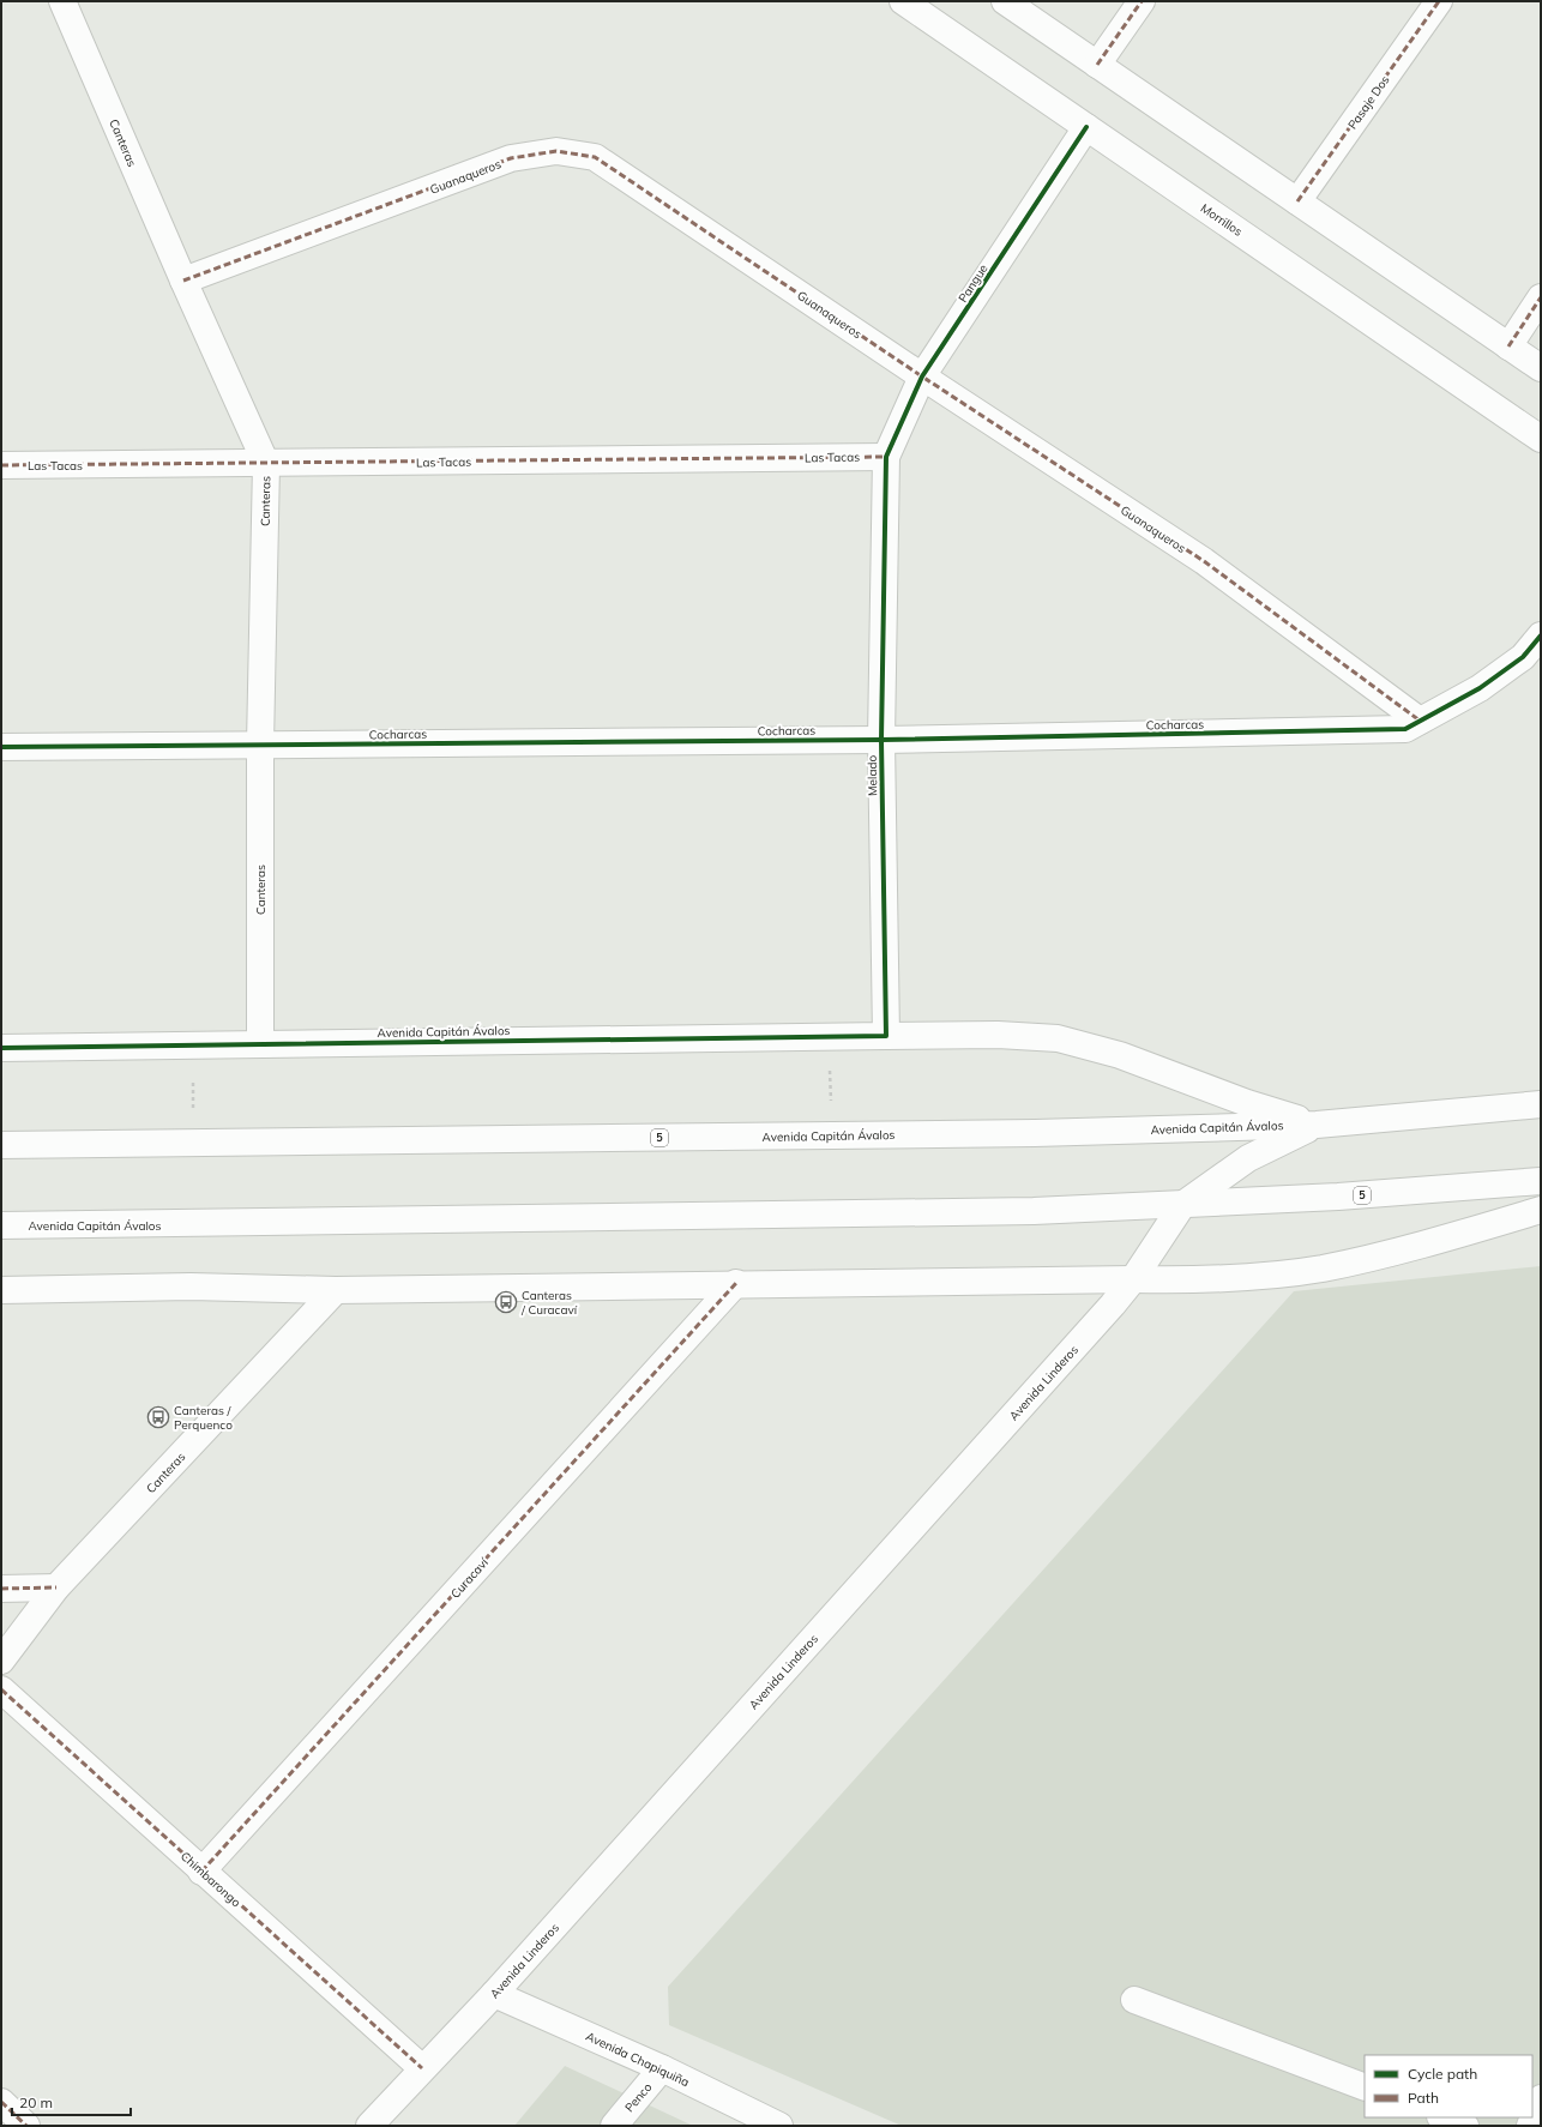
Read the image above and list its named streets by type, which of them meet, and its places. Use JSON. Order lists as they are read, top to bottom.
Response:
{
  "streets": {
    "main road": [
      "Pasaje Dos",
      "Canteras",
      "Guanaqueros",
      "Morrillos",
      "Pangue",
      "Las Tacas",
      "Cocharcas",
      "Melado",
      "Avenida Capitán Ávalos",
      "5",
      "Avenida Linderos",
      "Curacaví",
      "Chimbarongo",
      "Avenida Chapiquiña",
      "Penco"
    ]
  },
  "crossings": [
    ["Canteras", "Guanaqueros"],
    ["Canteras", "Las Tacas"],
    ["Canteras", "Cocharcas"],
    ["Canteras", "Avenida Capitán Ávalos"],
    ["Guanaqueros", "Pangue"],
    ["Guanaqueros", "Cocharcas"],
    ["Morrillos", "Pangue"],
    ["Pangue", "Las Tacas"],
    ["Pangue", "Melado"],
    ["Las Tacas", "Melado"],
    ["Cocharcas", "Melado"],
    ["Melado", "Avenida Capitán Ávalos"],
    ["Avenida Capitán Ávalos", "Avenida Linderos"],
    ["Avenida Linderos", "Chimbarongo"],
    ["Avenida Linderos", "Avenida Chapiquiña"],
    ["Curacaví", "Chimbarongo"],
    ["Avenida Chapiquiña", "Penco"]
  ],
  "places": {
    "bus stop": ["Canteras / Curacaví", "Canteras / Perquenco"]
  },
  "legend": ["Cycle path", "Path"],
  "scale_bar": "20 m"
}
